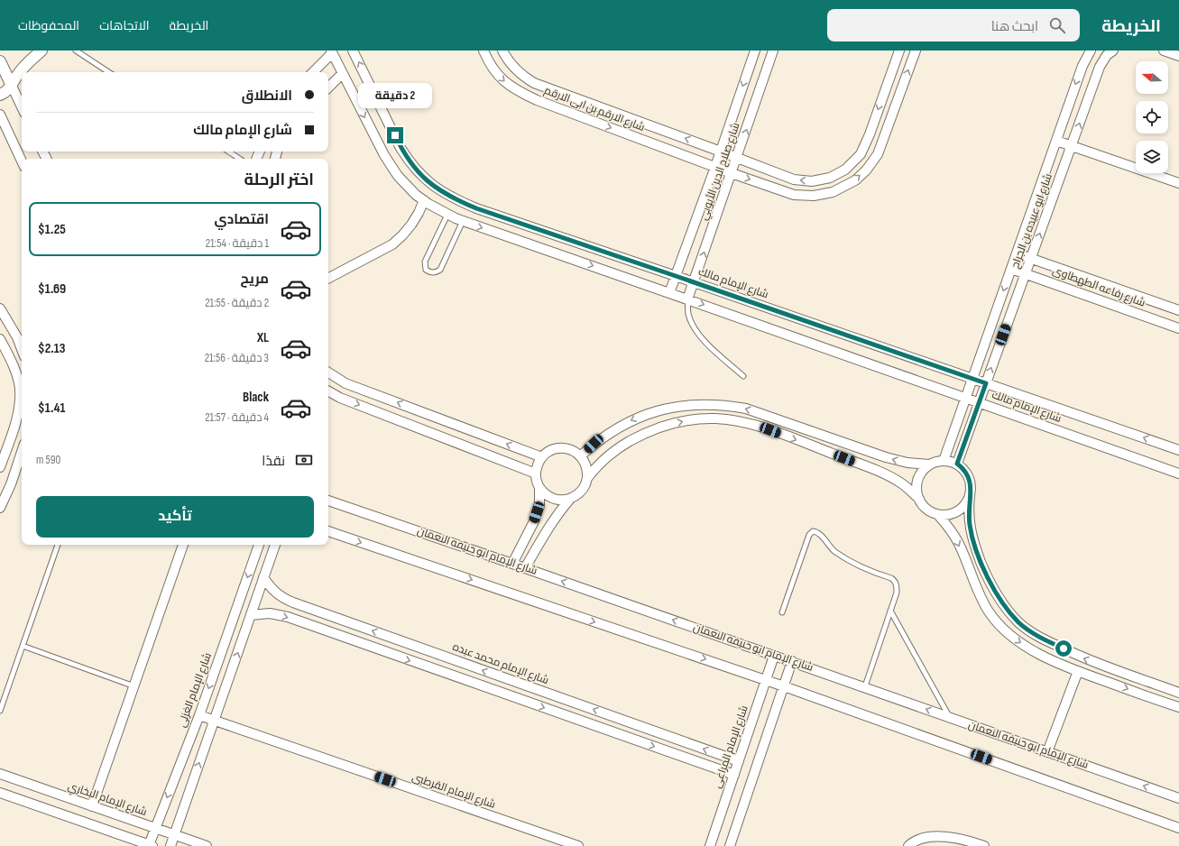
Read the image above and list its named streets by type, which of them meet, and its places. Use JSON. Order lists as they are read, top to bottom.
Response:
{
  "streets": {
    "street": [
      "شارع الارقم بن ابى الارقم",
      "شارع صلاح الدين الأيوبي",
      "شارع ابو عبيده بن الجراح",
      "شارع الإمام مالك",
      "شارع رفاعه الطهطاوى",
      "شارع الإمام ابو حنيفه النعمان",
      "شارع الإمام محمد عبده",
      "شارع الإمام الغزلى",
      "شارع الإمام المراغى",
      "شارع الإمام القرطبى",
      "شارع الإمام البخاري"
    ]
  },
  "crossings": [
    ["شارع الارقم بن ابى الارقم", "شارع صلاح الدين الأيوبي"],
    ["شارع صلاح الدين الأيوبي", "شارع الإمام مالك"],
    ["شارع ابو عبيده بن الجراح", "شارع الإمام مالك"],
    ["شارع ابو عبيده بن الجراح", "شارع رفاعه الطهطاوى"],
    ["شارع الإمام ابو حنيفه النعمان", "شارع الإمام المراغى"],
    ["شارع الإمام محمد عبده", "شارع الإمام المراغى"],
    ["شارع الإمام الغزلى", "شارع الإمام القرطبى"],
    ["شارع الإمام الغزلى", "شارع الإمام البخاري"]
  ],
  "north": "left",
  "page": {
    "header": "الخريطة",
    "search": "ابحث هنا",
    "nav": ["الخريطة", "الاتجاهات", "المحفوظات"],
    "banner": ["الانطلاق", "شارع الإمام مالك"],
    "bubble": "2 دقيقة",
    "heading": "اختر الرحلة",
    "list": [
      {
        "name": "اقتصادي",
        "note": "1 دقيقة · 21:54",
        "value": "$1.25"
      },
      {
        "name": "مريح",
        "note": "2 دقيقة · 21:55",
        "value": "$1.69"
      },
      {
        "name": "XL",
        "note": "3 دقيقة · 21:56",
        "value": "$2.13"
      },
      {
        "name": "Black",
        "note": "4 دقيقة · 21:57",
        "value": "$1.41"
      }
    ],
    "pay": ["نقدًا", "590 m"],
    "buttons": "تأكيد"
  }
}
